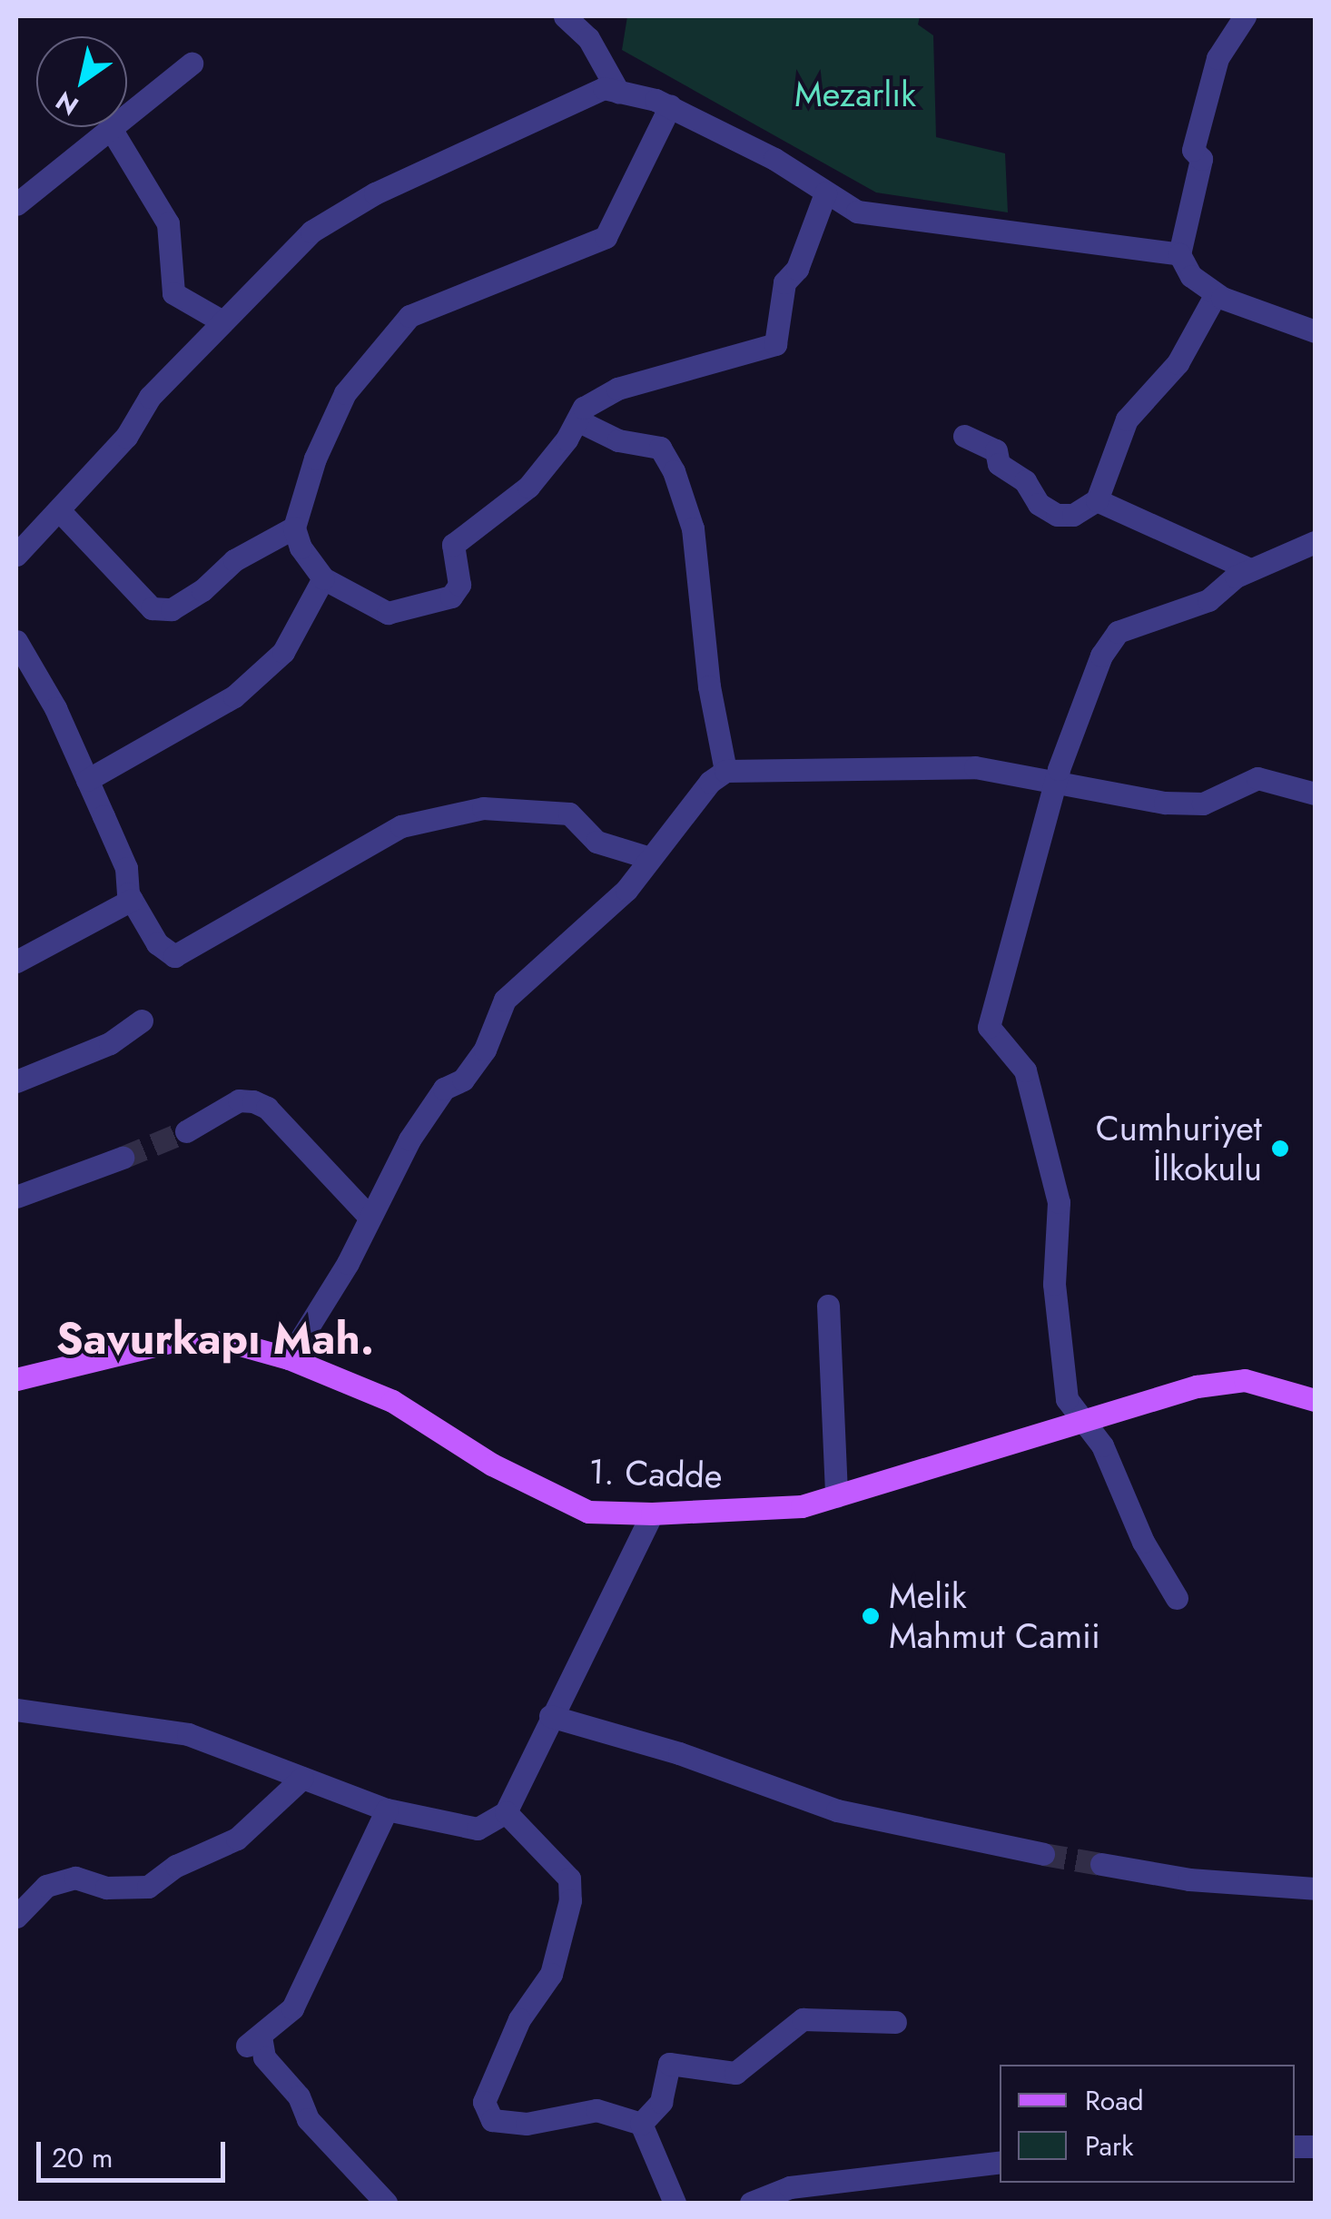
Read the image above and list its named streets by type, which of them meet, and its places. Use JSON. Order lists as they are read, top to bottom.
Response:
{
  "streets": {
    "main road": ["1. Cadde"]
  },
  "districts": ["Savurkapı Mah."],
  "parks": ["Mezarlık"],
  "places": ["Cumhuriyet İlkokulu", "Melik Mahmut Camii"],
  "legend": ["Road", "Park"],
  "scale_bar": "20 m",
  "north": "bottom left"
}
